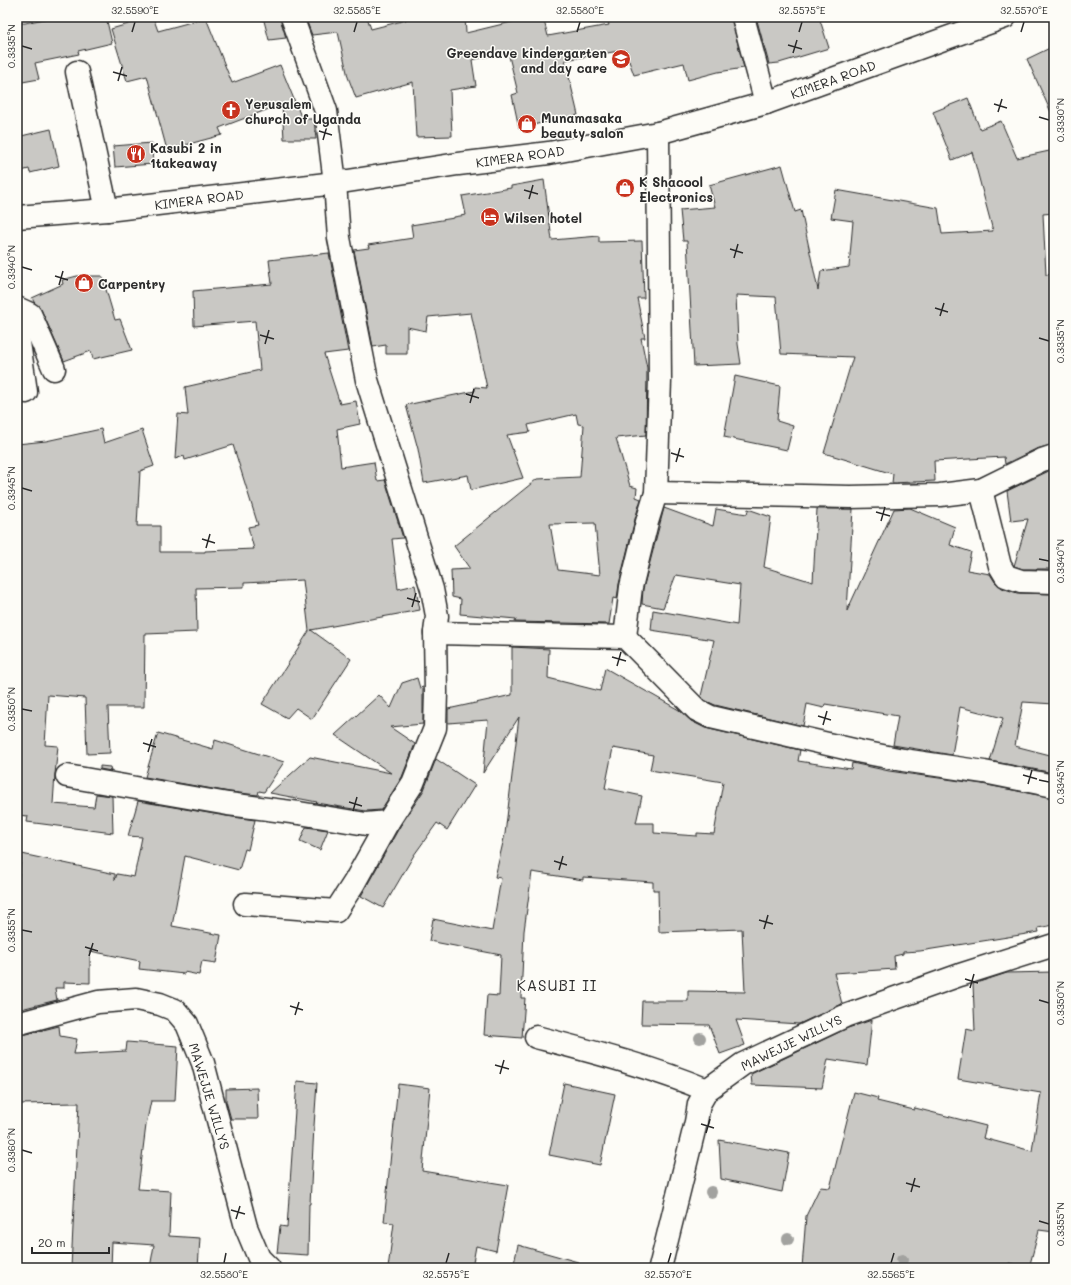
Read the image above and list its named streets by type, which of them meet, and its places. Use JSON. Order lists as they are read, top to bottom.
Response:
{
  "streets": {
    "street": ["KIMERA ROAD", "MAWEJJE WILLYS"]
  },
  "districts": ["KASUBI II"],
  "places": {
    "school or university": ["Greendave kindergarten and day care"],
    "church": ["Yerusalem church of Uganda"],
    "shop": ["Munamasaka beauty salon", "K Shacool Electronics", "Carpentry"],
    "restaurant": ["Kasubi 2 in 1takeaway"],
    "hotel": ["Wilsen hotel"]
  },
  "scale_bar": "20 m",
  "coordinates": [
    "32.5590°E",
    "32.5585°E",
    "32.5580°E",
    "32.5575°E",
    "32.5570°E",
    "0.3335°N",
    "0.3330°N",
    "0.3340°N",
    "0.3345°N",
    "0.3350°N",
    "0.3355°N",
    "0.3360°N",
    "32.5565°E"
  ]
}
